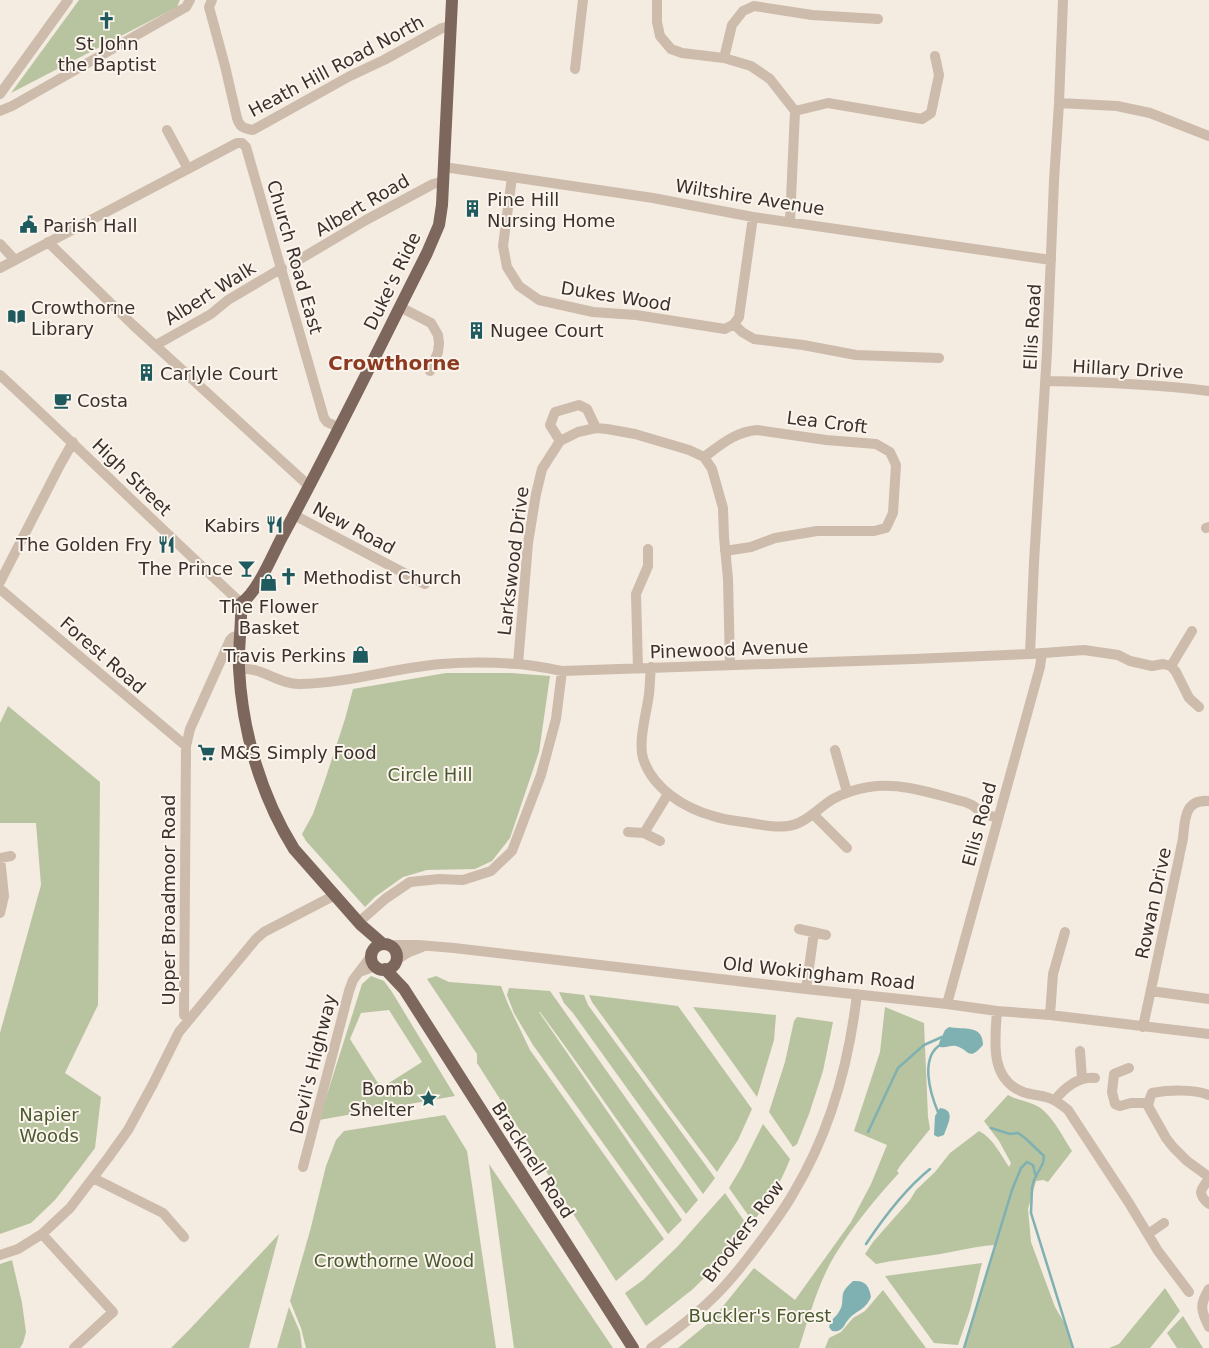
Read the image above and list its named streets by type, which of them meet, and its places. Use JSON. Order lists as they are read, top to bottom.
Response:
{
  "streets": {
    "main road": ["Duke's Ride", "Bracknell Road"],
    "street": [
      "Heath Hill Road North",
      "Wiltshire Avenue",
      "Albert Road",
      "Church Road East",
      "Albert Walk",
      "Dukes Wood",
      "Ellis Road",
      "Hillary Drive",
      "Lea Croft",
      "High Street",
      "New Road",
      "Larkswood Drive",
      "Pinewood Avenue",
      "Forest Road",
      "Upper Broadmoor Road",
      "Rowan Drive",
      "Old Wokingham Road",
      "Devil's Highway",
      "Brookers Row"
    ]
  },
  "crossings": [
    ["Heath Hill Road North", "Duke's Ride"],
    ["Wiltshire Avenue", "Duke's Ride"],
    ["Wiltshire Avenue", "Dukes Wood"],
    ["Wiltshire Avenue", "Ellis Road"],
    ["Albert Road", "Duke's Ride"],
    ["Church Road East", "Duke's Ride"],
    ["Church Road East", "Albert Walk"],
    ["Duke's Ride", "High Street"],
    ["Duke's Ride", "New Road"],
    ["Ellis Road", "Hillary Drive"],
    ["Ellis Road", "Pinewood Avenue"],
    ["Ellis Road", "Old Wokingham Road"],
    ["Larkswood Drive", "Pinewood Avenue"],
    ["Forest Road", "Upper Broadmoor Road"],
    ["Rowan Drive", "Old Wokingham Road"],
    ["Old Wokingham Road", "Devil's Highway"],
    ["Old Wokingham Road", "Bracknell Road"],
    ["Old Wokingham Road", "Brookers Row"],
    ["Devil's Highway", "Bracknell Road"]
  ],
  "districts": ["Crowthorne"],
  "parks": [
    "Circle Hill",
    "Napier Woods",
    "Crowthorne Wood",
    "Buckler's Forest"
  ],
  "places": {
    "church": ["St John the Baptist", "Methodist Church"],
    "building": ["Pine Hill Nursing Home", "Nugee Court", "Carlyle Court"],
    "public building": ["Parish Hall"],
    "library": ["Crowthorne Library"],
    "cafe": ["Costa"],
    "restaurant": ["Kabirs", "The Golden Fry"],
    "bar": ["The Prince"],
    "shop": ["The Flower Basket", "Travis Perkins"],
    "supermarket": ["M&S Simply Food"],
    "place": ["Bomb Shelter"]
  }
}
